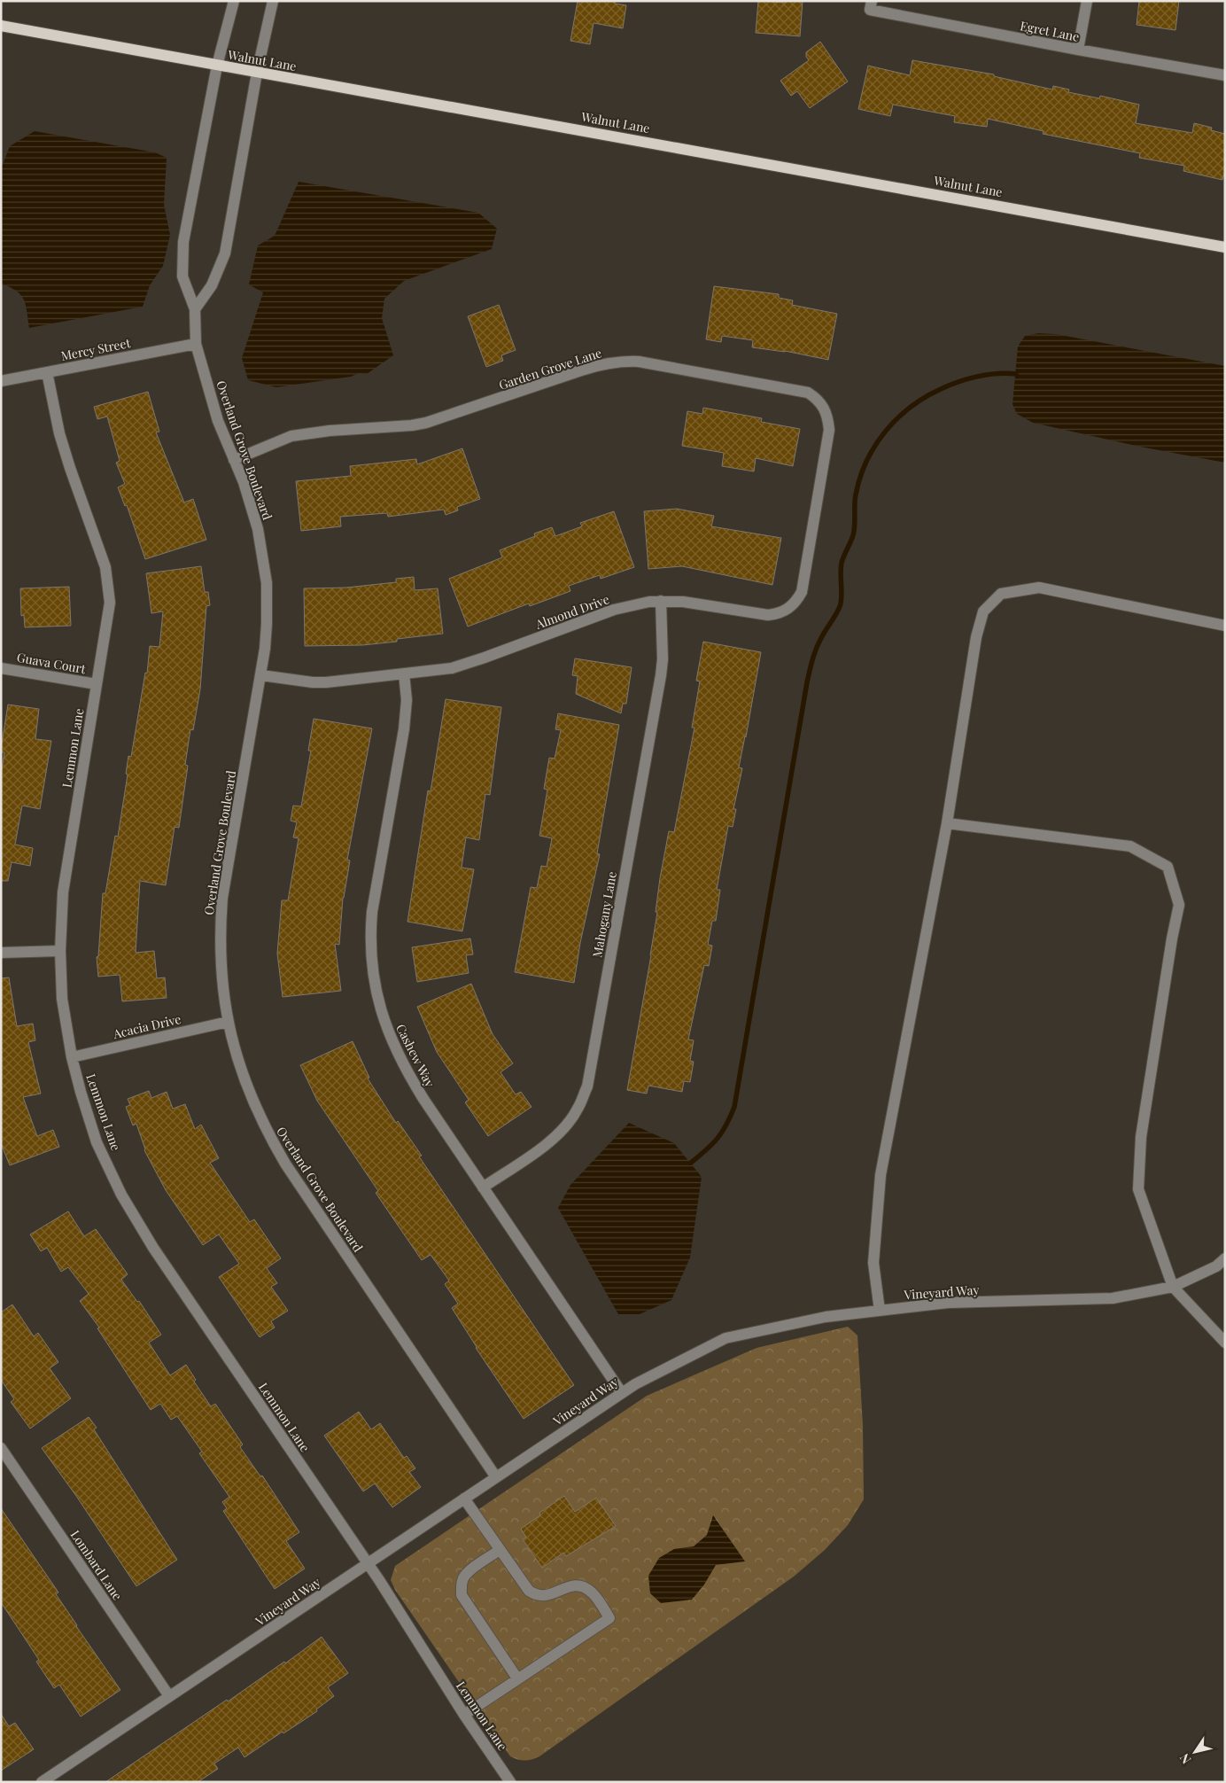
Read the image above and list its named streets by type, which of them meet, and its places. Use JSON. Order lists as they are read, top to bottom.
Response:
{
  "streets": {
    "main road": ["Walnut Lane"],
    "street": [
      "Egret Lane",
      "Mercy Street",
      "Garden Grove Lane",
      "Overland Grove Boulevard",
      "Almond Drive",
      "Guava Court",
      "Lemmon Lane",
      "Mahogany Lane",
      "Acacia Drive",
      "Cashew Way",
      "Vineyard Way",
      "Lombard Lane"
    ]
  },
  "crossings": [
    ["Walnut Lane", "Overland Grove Boulevard"],
    ["Mercy Street", "Overland Grove Boulevard"],
    ["Mercy Street", "Lemmon Lane"],
    ["Garden Grove Lane", "Overland Grove Boulevard"],
    ["Garden Grove Lane", "Almond Drive"],
    ["Overland Grove Boulevard", "Almond Drive"],
    ["Overland Grove Boulevard", "Acacia Drive"],
    ["Overland Grove Boulevard", "Vineyard Way"],
    ["Almond Drive", "Mahogany Lane"],
    ["Almond Drive", "Cashew Way"],
    ["Guava Court", "Lemmon Lane"],
    ["Lemmon Lane", "Acacia Drive"],
    ["Lemmon Lane", "Vineyard Way"],
    ["Mahogany Lane", "Cashew Way"],
    ["Cashew Way", "Vineyard Way"],
    ["Vineyard Way", "Lombard Lane"]
  ],
  "north": "bottom left"
}
